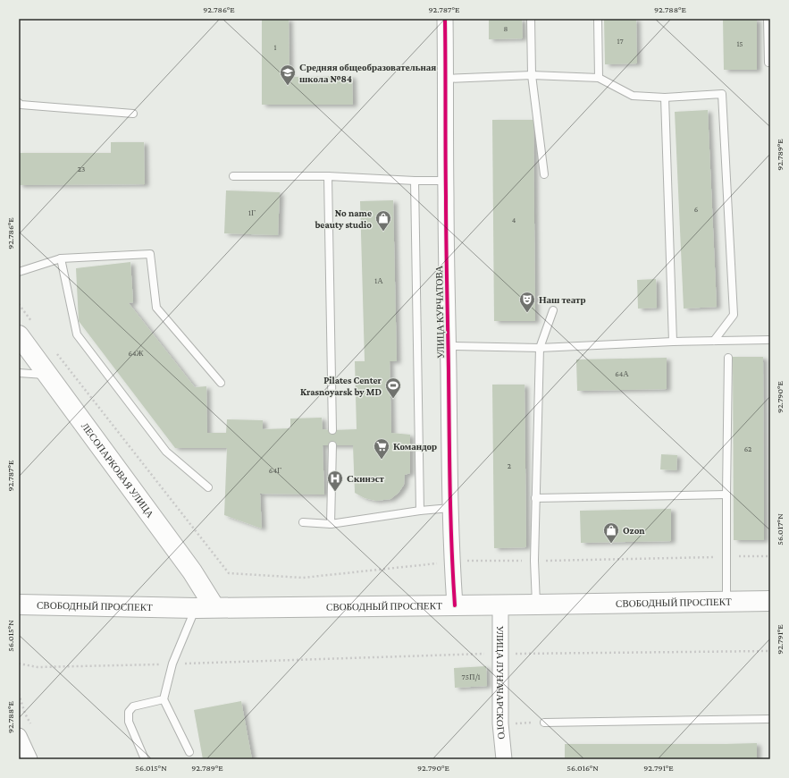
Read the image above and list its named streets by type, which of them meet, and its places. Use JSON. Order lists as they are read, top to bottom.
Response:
{
  "streets": {
    "main road": ["ЛЕСОПАРКОВАЯ УЛИЦА", "СВОБОДНЫЙ ПРОСПЕКТ"],
    "street": ["УЛИЦА КУРЧАТОВА", "УЛИЦА ЛУНАЧАРСКОГО"]
  },
  "crossings": [
    ["УЛИЦА КУРЧАТОВА", "СВОБОДНЫЙ ПРОСПЕКТ"],
    ["ЛЕСОПАРКОВАЯ УЛИЦА", "СВОБОДНЫЙ ПРОСПЕКТ"],
    ["СВОБОДНЫЙ ПРОСПЕКТ", "УЛИЦА ЛУНАЧАРСКОГО"]
  ],
  "places": {
    "school or university": ["Средняя общеобразовательная школа №84"],
    "shop": ["No name beauty studio", "Ozon"],
    "theatre": ["Наш театр"],
    "sports": ["Pilates Center Krasnoyarsk by MD"],
    "supermarket": ["Командор"],
    "hospital": ["Скинэст"]
  },
  "house_numbers": [
    "8",
    "17",
    "15",
    "1",
    "23",
    "6",
    "1Г",
    "4",
    "1А",
    "64Ж",
    "64А",
    "62",
    "2",
    "64Г",
    "75П/1"
  ],
  "coordinates": [
    "92.786°E",
    "92.787°E",
    "92.788°E",
    "92.789°E",
    "92.790°E",
    "56.017°N",
    "56.015°N",
    "92.791°E",
    "56.016°N"
  ]
}
